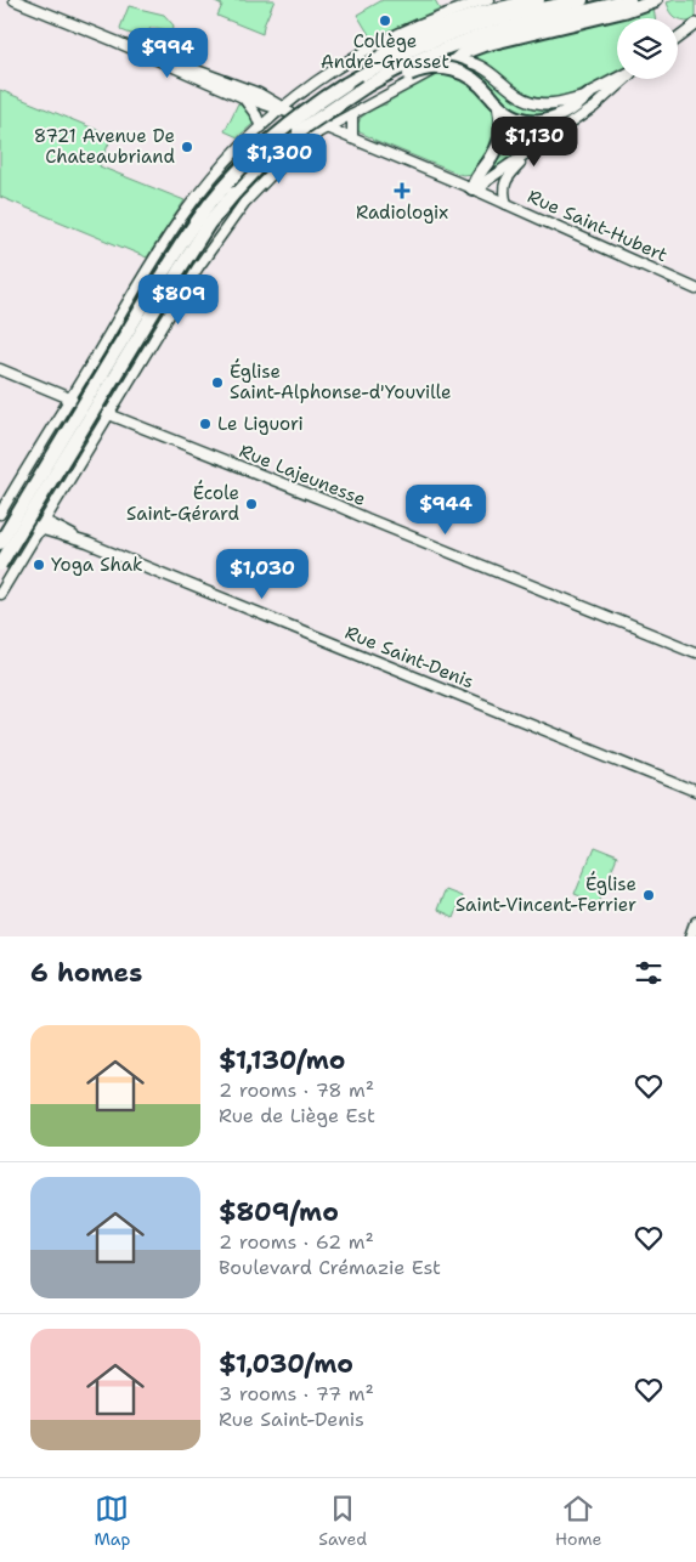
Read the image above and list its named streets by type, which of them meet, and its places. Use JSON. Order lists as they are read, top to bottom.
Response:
{
  "streets": {
    "main road": ["Rue Saint-Hubert", "Rue Lajeunesse", "Rue Saint-Denis"]
  },
  "places": {
    "other": [
      "Collège André-Grasset",
      "8721 Avenue De Chateaubriand",
      "Église Saint-Alphonse-d'Youville",
      "Le Liguori",
      "École Saint-Gérard",
      "Yoga Shak",
      "Église Saint-Vincent-Ferrier"
    ],
    "health": ["Radiologix"]
  },
  "page": {
    "price": [
      "$994",
      "$1,130",
      "$1,300",
      "$809",
      "$944",
      "$1,030"
    ],
    "heading": "6 homes",
    "list": [
      {
        "name": "$1,130/mo",
        "note": "2 rooms · 78 m² · Rue de Liège Est"
      },
      {
        "name": "$809/mo",
        "note": "2 rooms · 62 m² · Boulevard Crémazie Est"
      },
      {
        "name": "$1,030/mo",
        "note": "3 rooms · 77 m² · Rue Saint-Denis"
      }
    ],
    "tabs": ["Map", "Saved", "Home"]
  }
}
